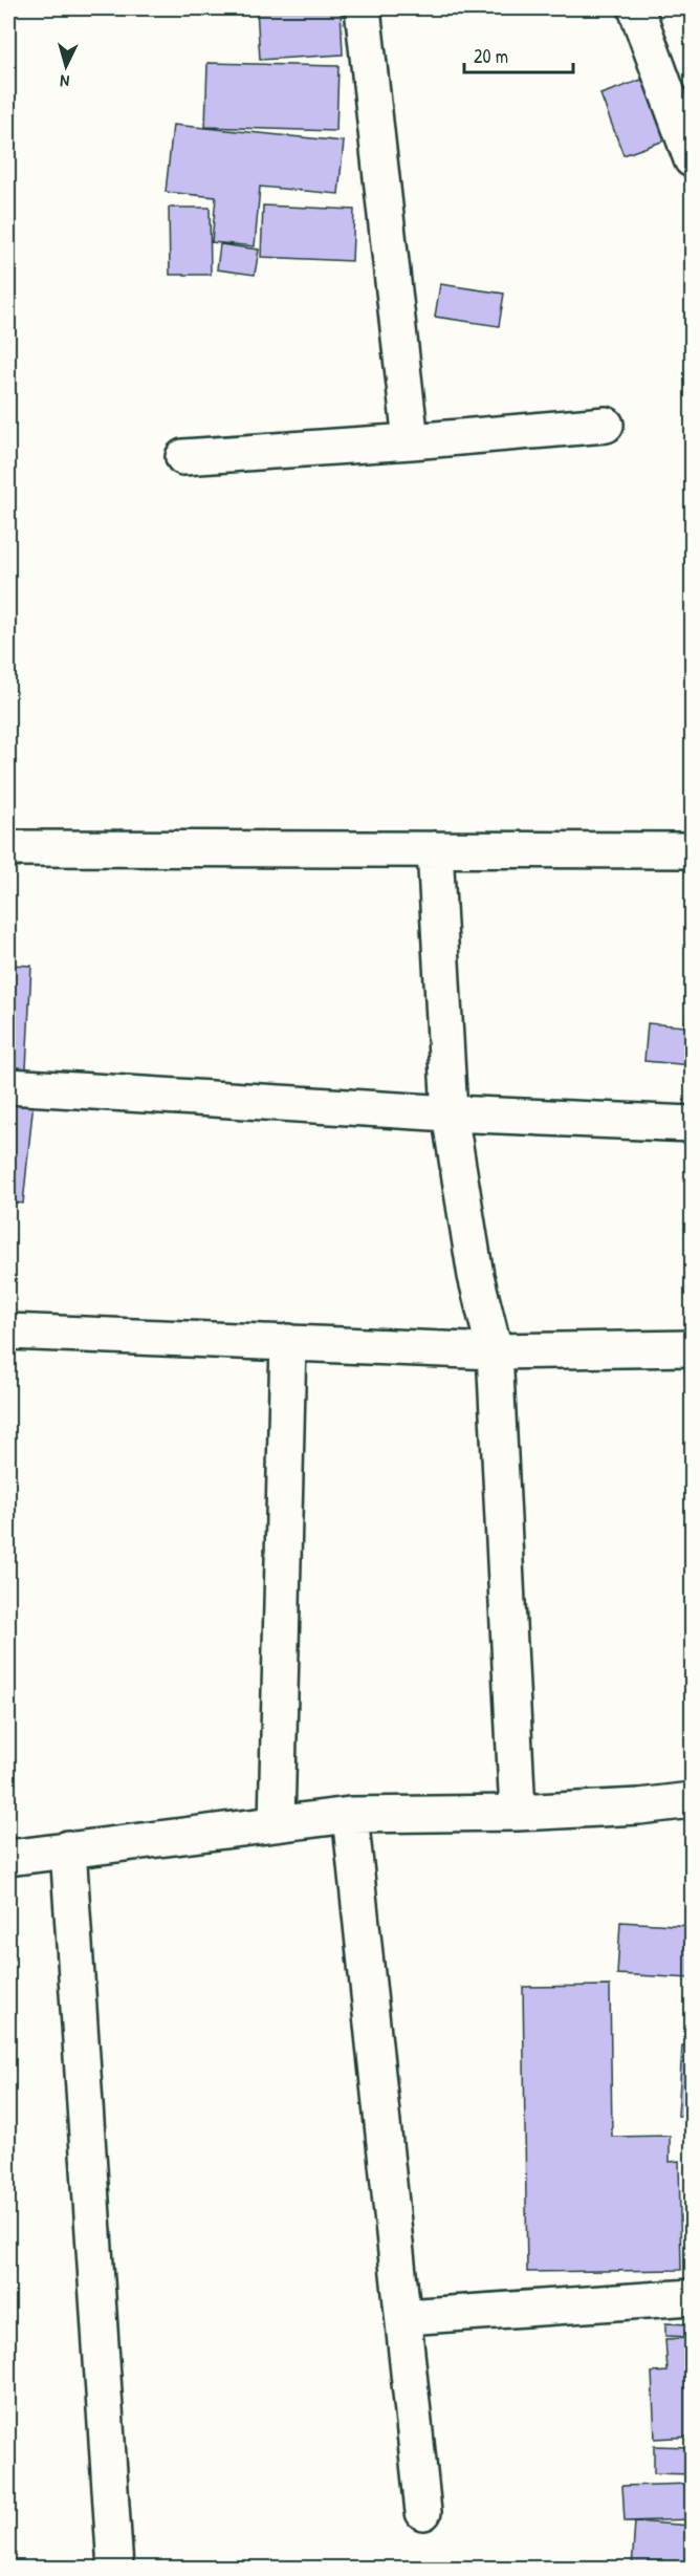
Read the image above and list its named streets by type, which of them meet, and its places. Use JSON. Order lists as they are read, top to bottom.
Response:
{
  "scale_bar": "20 m",
  "north": "bottom"
}
